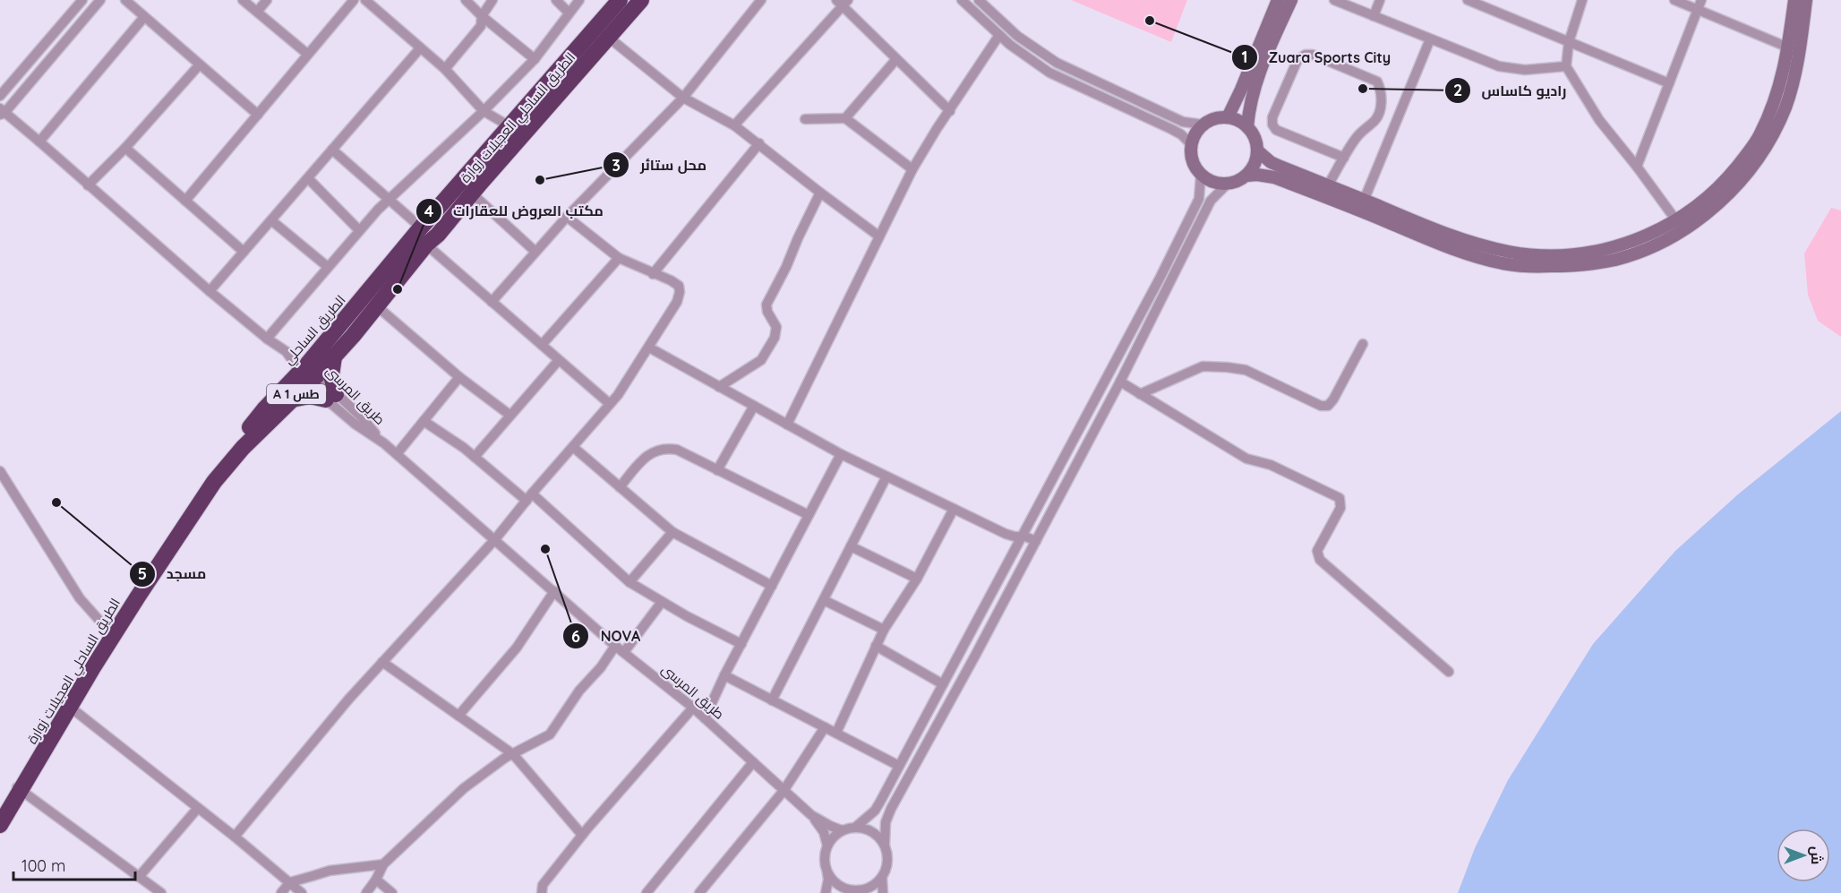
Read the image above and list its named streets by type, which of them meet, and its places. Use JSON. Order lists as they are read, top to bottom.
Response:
{
  "streets": {
    "highway": ["الطريق الساحلي العجيلات زوارة", "الطريق الساحلي", "A 1 طس"],
    "street": ["طريق المرسى"]
  },
  "crossings": [
    ["الطريق الساحلي العجيلات زوارة", "الطريق الساحلي"],
    ["الطريق الساحلي العجيلات زوارة", "طريق المرسى"],
    ["الطريق الساحلي", "A 1 طس"],
    ["الطريق الساحلي", "طريق المرسى"]
  ],
  "places": [
    "Zuara Sports City",
    "راديو كاساس",
    "محل ستائر",
    "مكتب العروض للعقارات",
    "مسجد",
    "NOVA"
  ],
  "scale_bar": "100 m",
  "north": "right"
}
